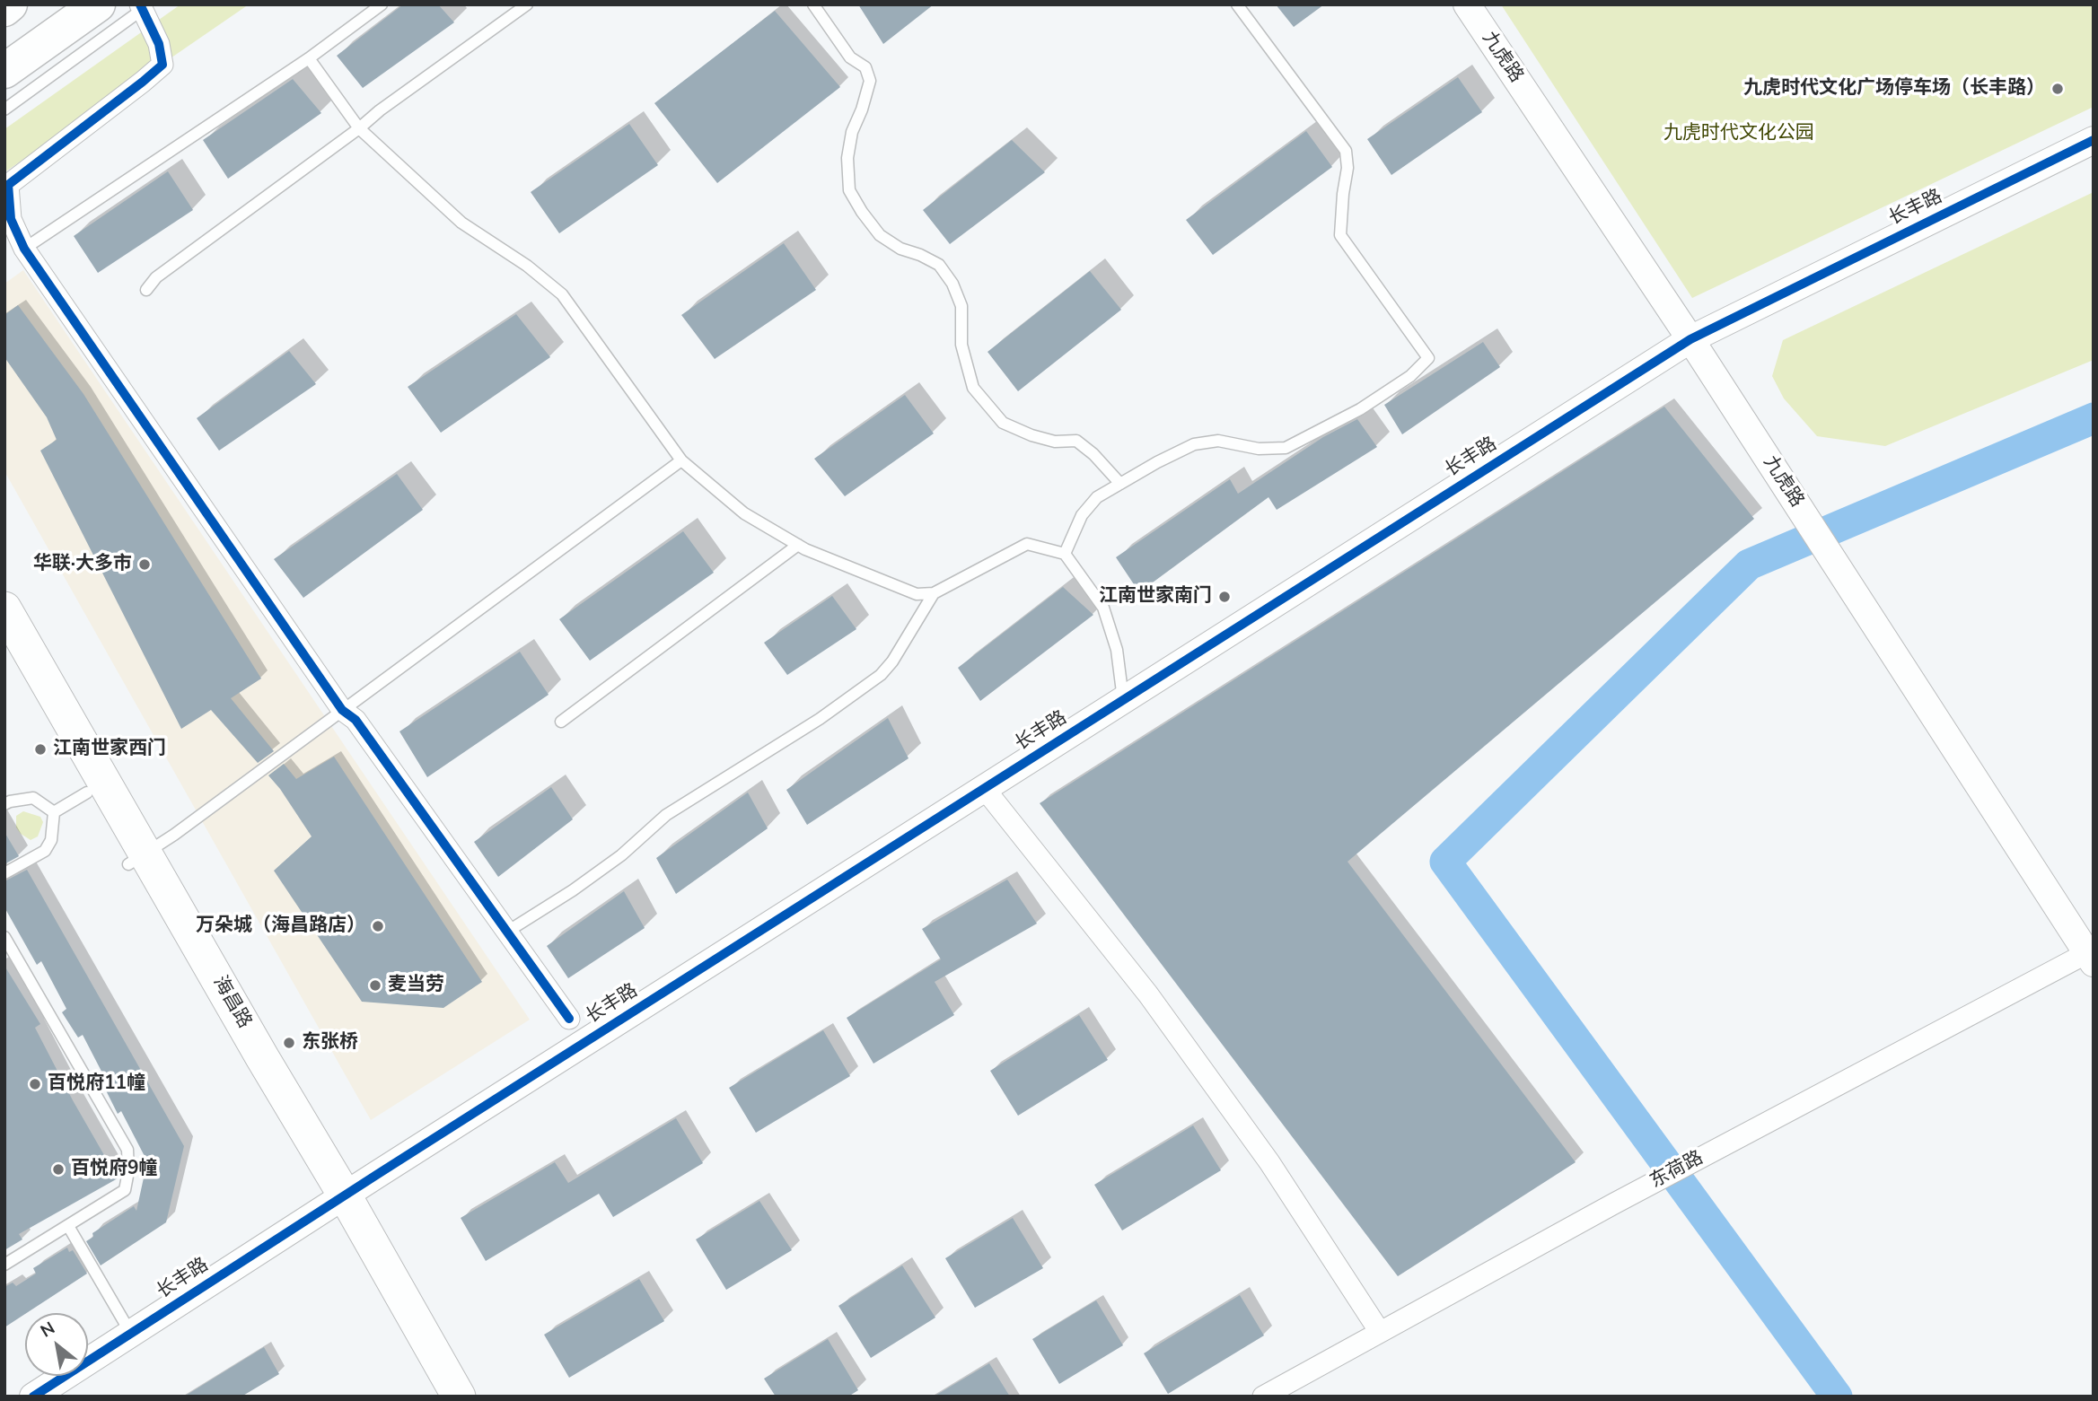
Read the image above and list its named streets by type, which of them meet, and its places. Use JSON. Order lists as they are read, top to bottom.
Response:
{
  "streets": {
    "main road": ["海昌路"],
    "street": ["九虎路", "长丰路", "东荷路"]
  },
  "crossings": [
    ["九虎路", "长丰路"],
    ["九虎路", "东荷路"],
    ["长丰路", "海昌路"]
  ],
  "parks": ["九虎时代文化公园"],
  "places": [
    "九虎时代文化广场停车场（长丰路）",
    "华联·大多市",
    "江南世家南门",
    "江南世家西门",
    "万朵城（海昌路店）",
    "麦当劳",
    "东张桥",
    "百悦府11幢",
    "百悦府9幢"
  ],
  "north": "top left"
}
